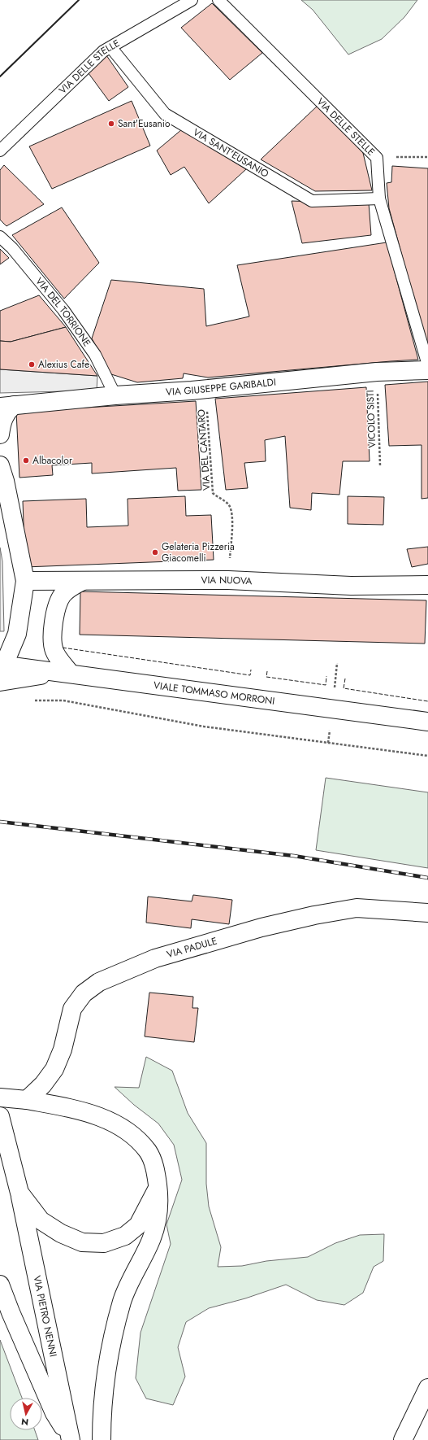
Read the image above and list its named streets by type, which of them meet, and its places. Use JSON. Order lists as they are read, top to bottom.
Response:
{
  "streets": {
    "street": [
      "VIA GIUSEPPE GARIBALDI",
      "VIA NUOVA",
      "VIALE TOMMASO MORRONI",
      "VIA PADULE",
      "VIA PIETRO NENNI"
    ],
    "lane": ["VIA DELLE STELLE", "VIA SANT'EUSANIO", "VIA DEL TORRIONE"],
    "path": ["VICOLO SISTI", "VIA DEL CANTARO"]
  },
  "crossings": [
    ["VIA DELLE STELLE", "VIA SANT'EUSANIO"],
    ["VIA DEL TORRIONE", "VIA GIUSEPPE GARIBALDI"],
    ["VIA GIUSEPPE GARIBALDI", "VICOLO SISTI"],
    ["VIA GIUSEPPE GARIBALDI", "VIA DEL CANTARO"],
    ["VIA DEL CANTARO", "VIA NUOVA"]
  ],
  "places": [
    "Sant'Eusanio",
    "Alexius Cafe",
    "Albacolor",
    "Gelateria Pizzeria Giacomelli"
  ],
  "north": "bottom"
}
